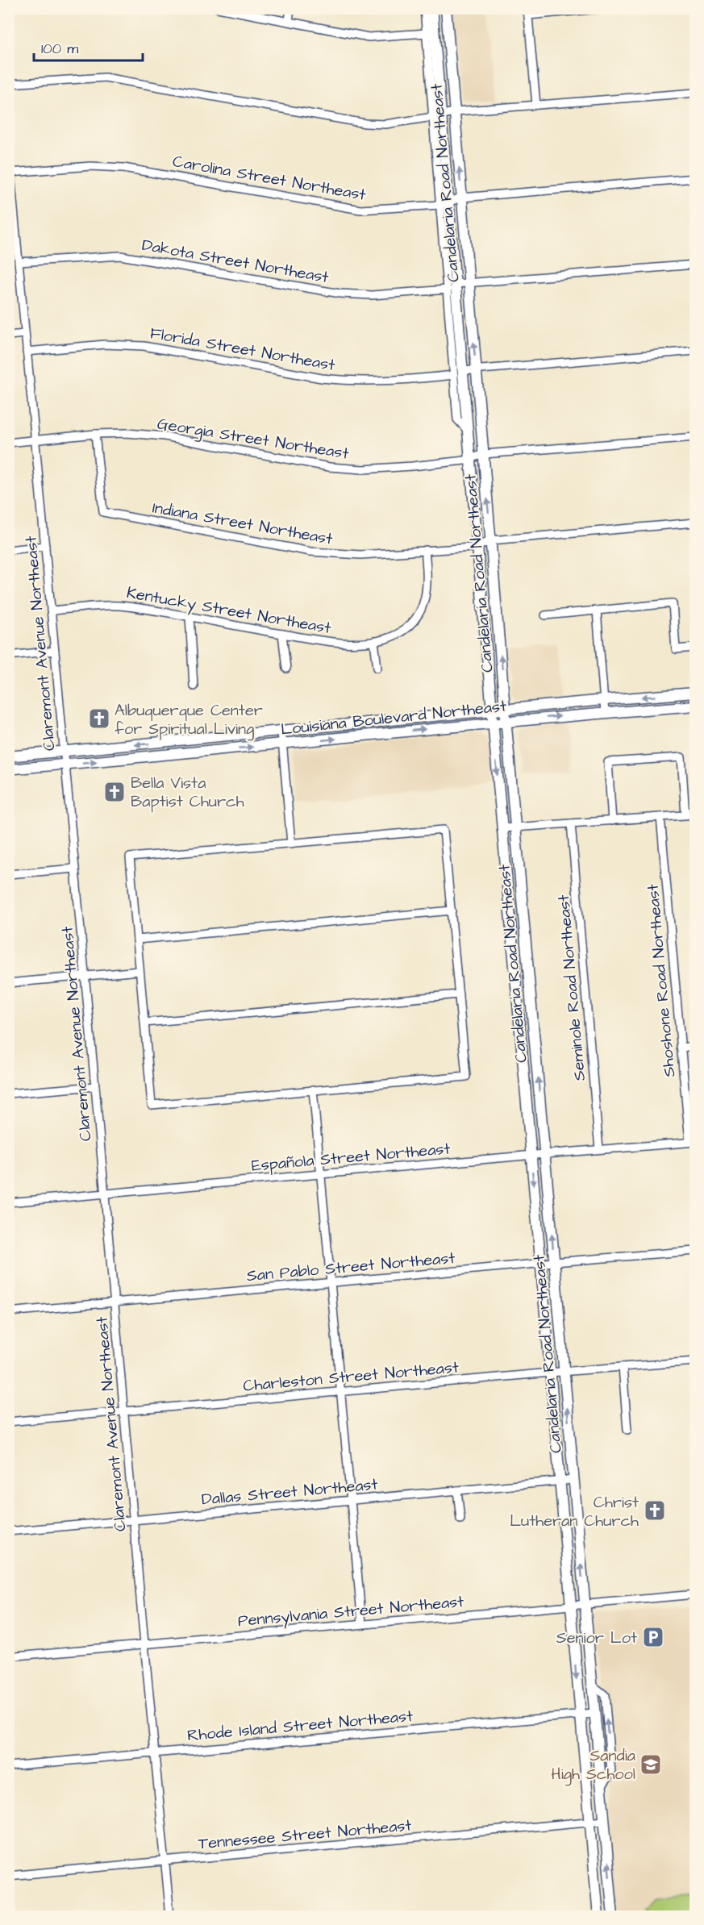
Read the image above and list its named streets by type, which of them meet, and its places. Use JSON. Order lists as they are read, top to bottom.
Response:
{
  "streets": {
    "main road": ["Candelaria Road Northeast", "Louisiana Boulevard Northeast"],
    "street": [
      "Carolina Street Northeast",
      "Dakota Street Northeast",
      "Florida Street Northeast",
      "Georgia Street Northeast",
      "Indiana Street Northeast",
      "Kentucky Street Northeast",
      "Claremont Avenue Northeast",
      "Shoshone Road Northeast",
      "Seminole Road Northeast",
      "Española Street Northeast",
      "San Pablo Street Northeast",
      "Charleston Street Northeast",
      "Dallas Street Northeast",
      "Pennsylvania Street Northeast",
      "Rhode Island Street Northeast",
      "Tennessee Street Northeast"
    ]
  },
  "crossings": [
    ["Carolina Street Northeast", "Candelaria Road Northeast"],
    ["Carolina Street Northeast", "Claremont Avenue Northeast"],
    ["Candelaria Road Northeast", "Dakota Street Northeast"],
    ["Candelaria Road Northeast", "Florida Street Northeast"],
    ["Candelaria Road Northeast", "Georgia Street Northeast"],
    ["Candelaria Road Northeast", "Indiana Street Northeast"],
    ["Candelaria Road Northeast", "Louisiana Boulevard Northeast"],
    ["Candelaria Road Northeast", "Española Street Northeast"],
    ["Candelaria Road Northeast", "San Pablo Street Northeast"],
    ["Candelaria Road Northeast", "Charleston Street Northeast"],
    ["Candelaria Road Northeast", "Dallas Street Northeast"],
    ["Candelaria Road Northeast", "Pennsylvania Street Northeast"],
    ["Candelaria Road Northeast", "Rhode Island Street Northeast"],
    ["Candelaria Road Northeast", "Tennessee Street Northeast"],
    ["Dakota Street Northeast", "Claremont Avenue Northeast"],
    ["Florida Street Northeast", "Claremont Avenue Northeast"],
    ["Georgia Street Northeast", "Indiana Street Northeast"],
    ["Georgia Street Northeast", "Claremont Avenue Northeast"],
    ["Indiana Street Northeast", "Kentucky Street Northeast"],
    ["Kentucky Street Northeast", "Claremont Avenue Northeast"],
    ["Claremont Avenue Northeast", "Louisiana Boulevard Northeast"],
    ["Claremont Avenue Northeast", "Española Street Northeast"],
    ["Claremont Avenue Northeast", "San Pablo Street Northeast"],
    ["Claremont Avenue Northeast", "Charleston Street Northeast"],
    ["Claremont Avenue Northeast", "Dallas Street Northeast"],
    ["Claremont Avenue Northeast", "Pennsylvania Street Northeast"],
    ["Claremont Avenue Northeast", "Rhode Island Street Northeast"],
    ["Claremont Avenue Northeast", "Tennessee Street Northeast"],
    ["Shoshone Road Northeast", "Española Street Northeast"],
    ["Seminole Road Northeast", "Española Street Northeast"]
  ],
  "places": {
    "church": ["Albuquerque Center for Spiritual Living", "Bella Vista Baptist Church", "Christ Lutheran Church"],
    "parking": ["Senior Lot"],
    "school or university": ["Sandia High School"]
  },
  "scale_bar": "100 m"
}
